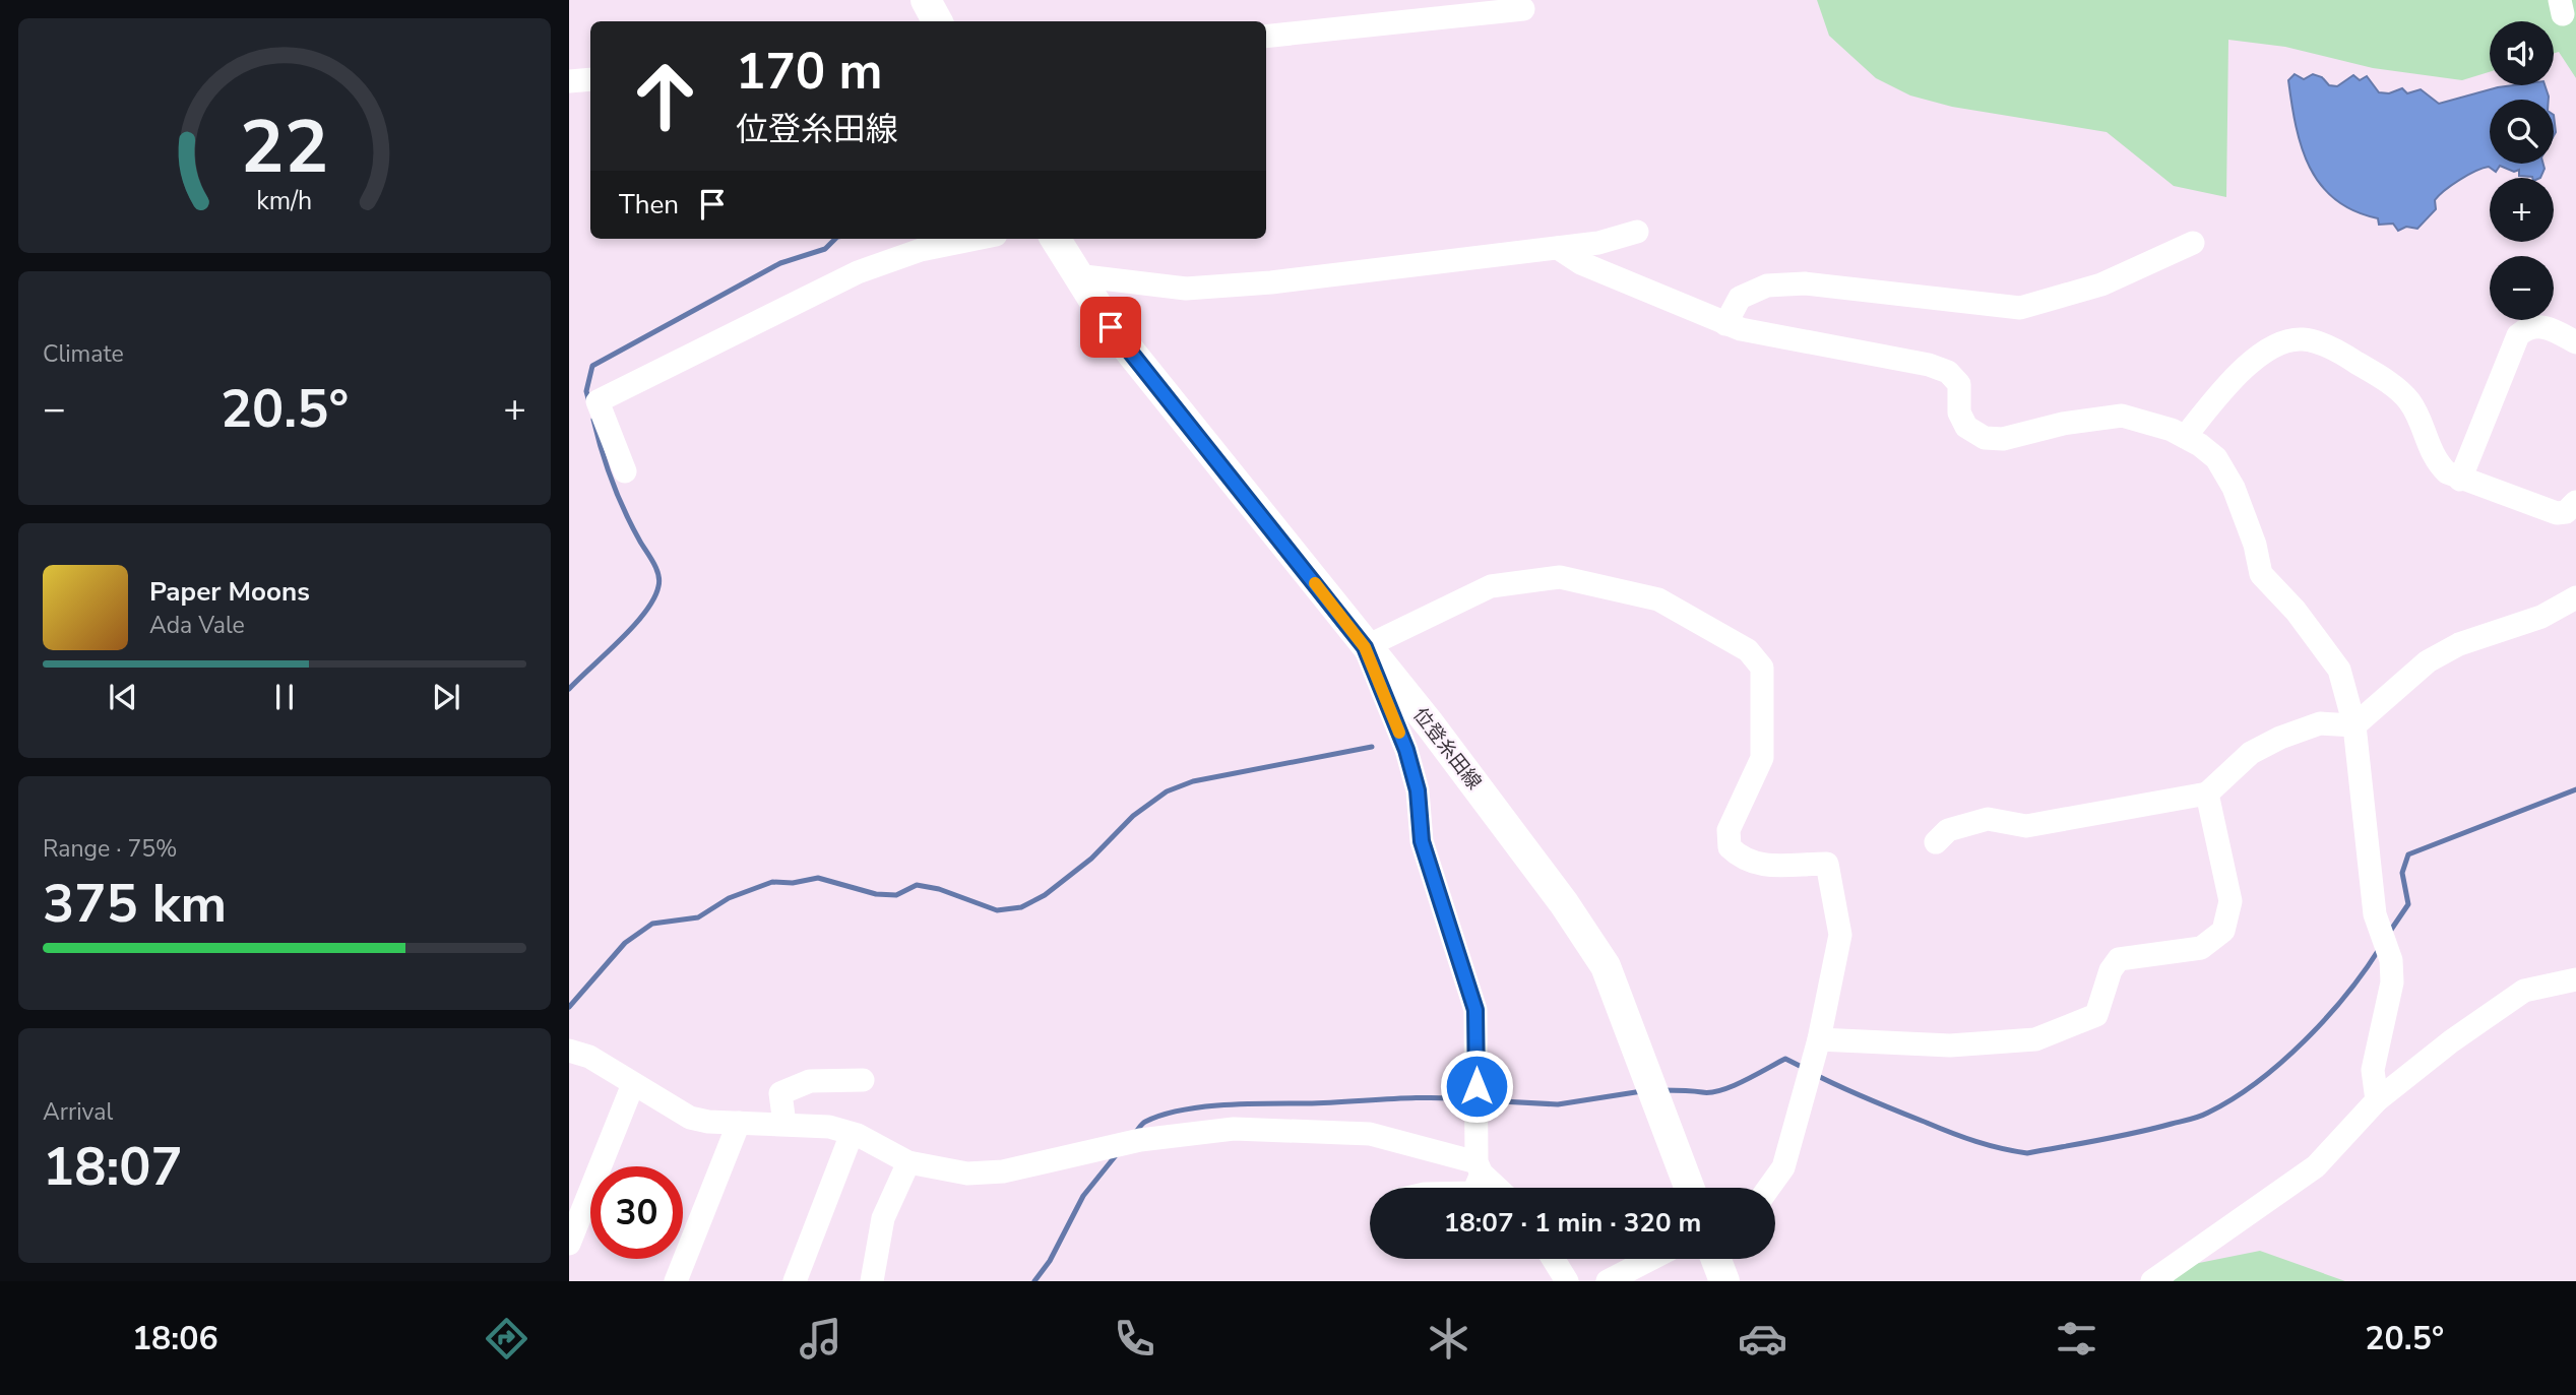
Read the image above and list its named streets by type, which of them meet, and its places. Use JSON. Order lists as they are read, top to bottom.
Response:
{
  "streets": {
    "main road": ["位登糸田線"]
  },
  "page": {
    "map_buttons": ["+", "−"],
    "turn": ["170 m", "位登糸田線"],
    "then": "Then",
    "tile": [
      "Climate",
      ["Range · 75%", "375 km"],
      ["Arrival", "18:07"]
    ],
    "heat": ["−", "20.5°", "+"],
    "song": ["Paper Moons", "Ada Vale"],
    "limit": "30",
    "trip": "18:07 · 1 min · 320 m",
    "tabs": ["18:06", "20.5°"],
    "gauge": ["22", "km/h"]
  }
}
